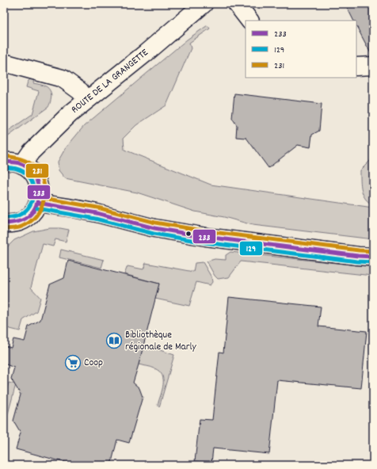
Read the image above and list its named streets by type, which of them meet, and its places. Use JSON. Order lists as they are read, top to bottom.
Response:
{
  "streets": {
    "main road": ["ROUTE DE LA GRANGETTE"]
  },
  "places": {
    "library": ["Bibliothèque régionale de Marly"],
    "supermarket": ["Coop"]
  },
  "lines": ["transit line 231", "transit line 233", "transit line 129"],
  "legend": ["233", "129", "231"]
}
